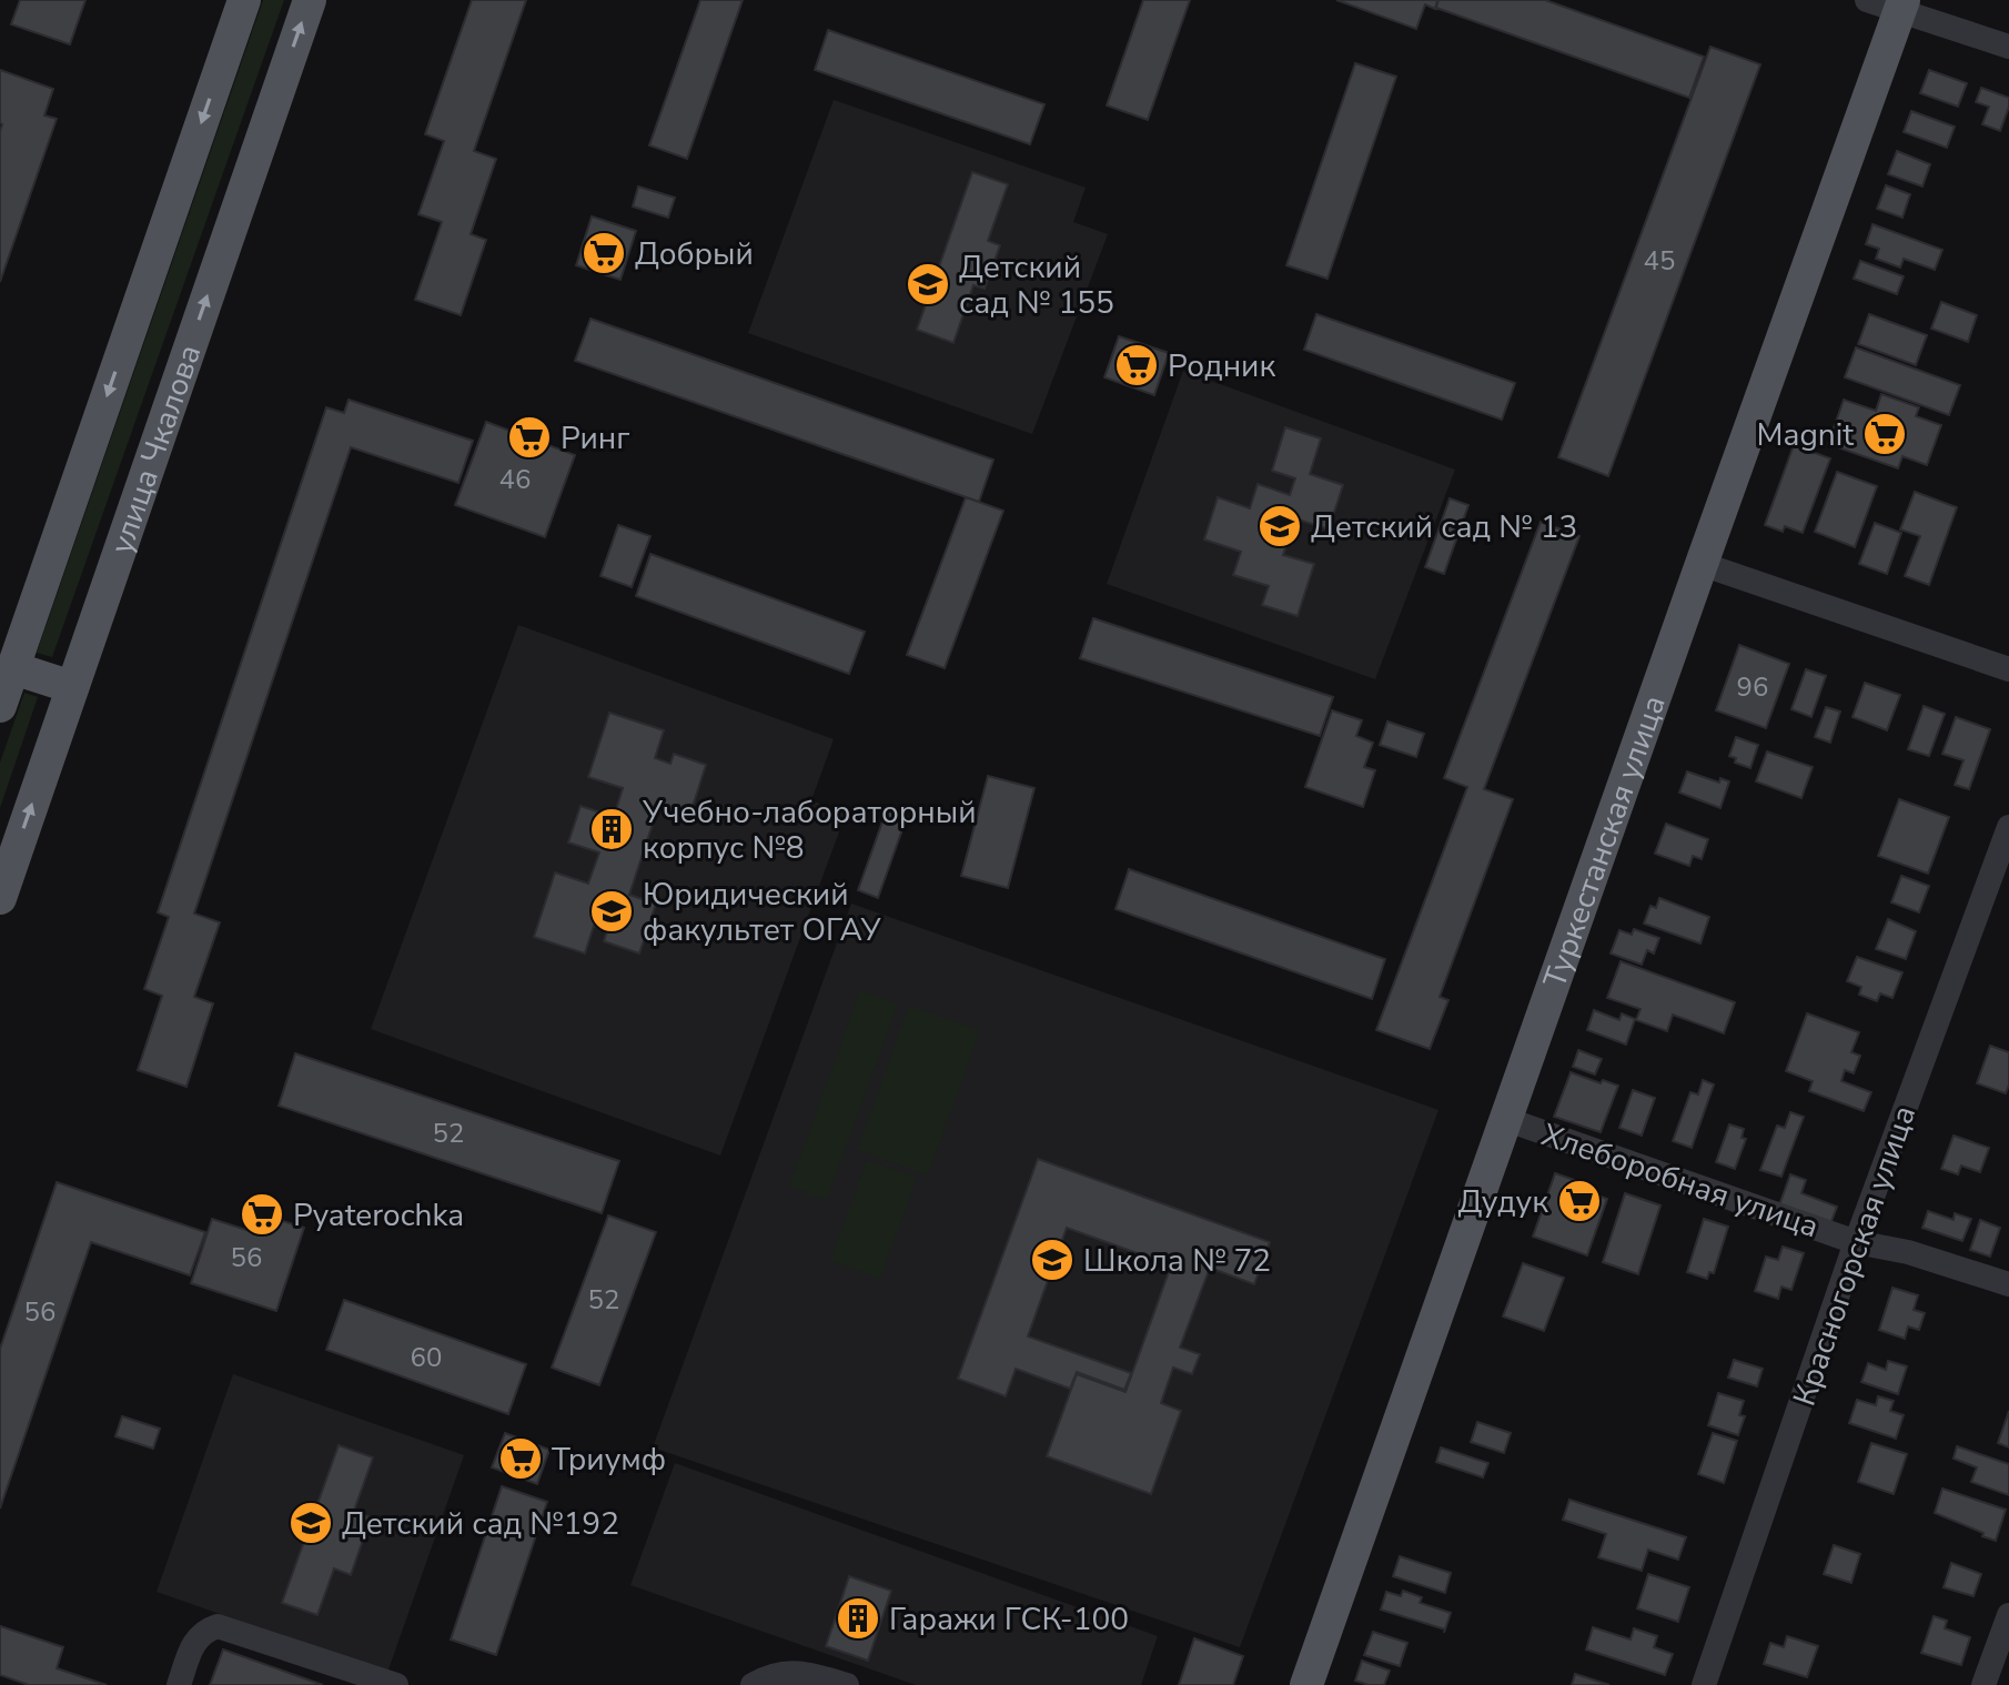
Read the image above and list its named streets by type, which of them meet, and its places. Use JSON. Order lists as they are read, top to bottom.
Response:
{
  "streets": {
    "main road": ["улица Чкалова", "Туркестанская улица"],
    "street": ["Хлеборобная улица", "Красногорская улица"]
  },
  "crossings": [
    ["Туркестанская улица", "Хлеборобная улица"],
    ["Хлеборобная улица", "Красногорская улица"]
  ],
  "places": {
    "supermarket": [
      "Добрый",
      "Родник",
      "Magnit",
      "Ринг",
      "Дудук",
      "Pyaterochka",
      "Триумф"
    ],
    "school or university": [
      "Детский сад № 155",
      "Детский сад № 13",
      "Юридический факультет ОГАУ",
      "Школа № 72",
      "Детский сад №192"
    ],
    "building": ["Учебно-лабораторный корпус №8", "Гаражи ГСК-100"]
  },
  "house_numbers": [
    "45",
    "46",
    "96",
    "52",
    "56",
    "52",
    "56",
    "60"
  ]
}
